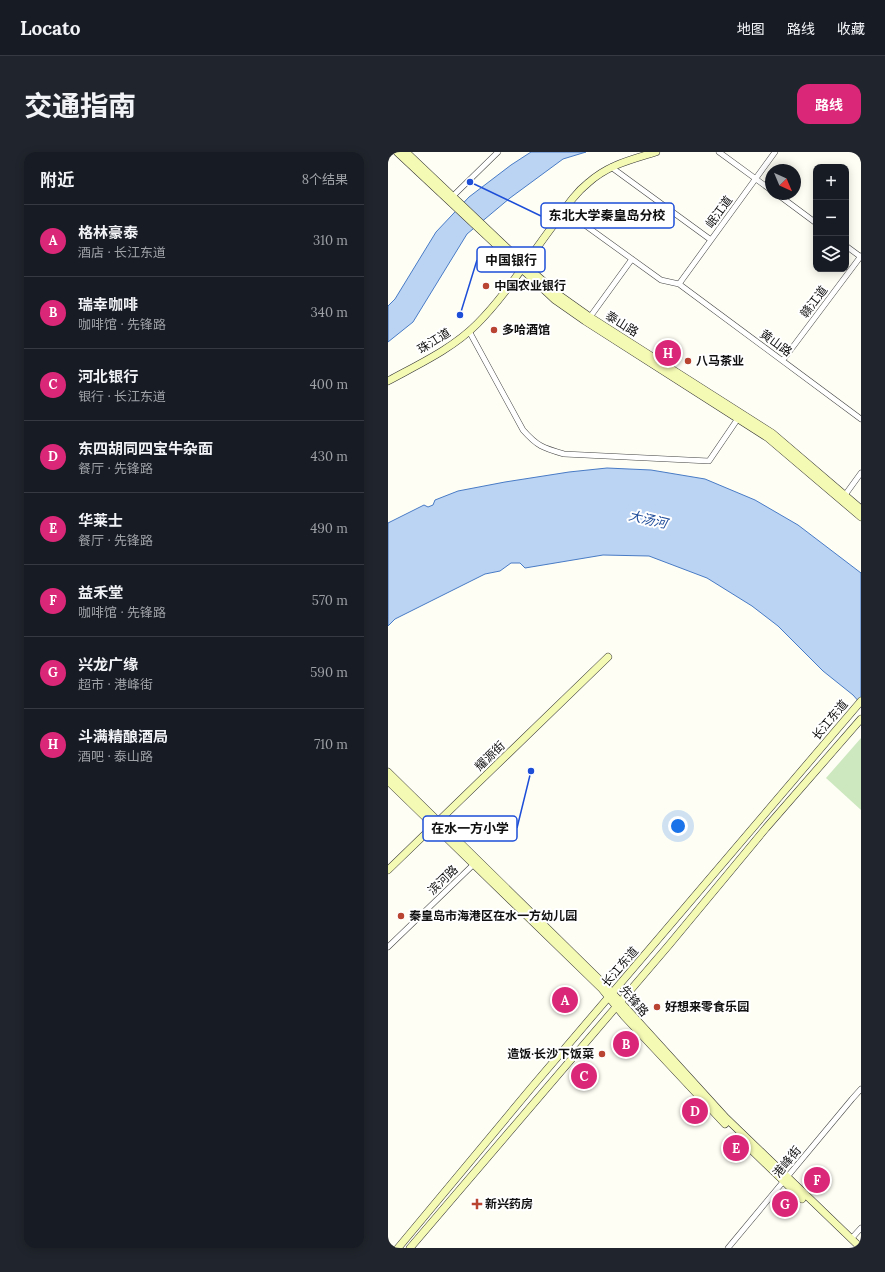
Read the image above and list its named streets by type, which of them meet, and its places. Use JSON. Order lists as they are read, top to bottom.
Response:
{
  "streets": {
    "street": [
      "岷江道",
      "赣江道",
      "泰山路",
      "珠江道",
      "黄山路",
      "长江东道",
      "耀源街",
      "滨河路",
      "先锋路",
      "港峰街"
    ]
  },
  "crossings": [
    ["岷江道", "黄山路"],
    ["赣江道", "黄山路"],
    ["泰山路", "珠江道"],
    ["长江东道", "先锋路"],
    ["耀源街", "先锋路"],
    ["滨河路", "先锋路"],
    ["先锋路", "港峰街"]
  ],
  "water": ["大汤河"],
  "places": {
    "other": [
      "东北大学秦皇岛分校",
      "中国农业银行",
      "中国银行",
      "多哈酒馆",
      "八马茶业",
      "在水一方小学",
      "秦皇岛市海港区在水一方幼儿园",
      "好想来零食乐园",
      "造饭·长沙下饭菜"
    ],
    "health": ["新兴药房"]
  },
  "north": "bottom right",
  "page": {
    "header": "Locato",
    "nav": ["地图", "路线", "收藏"],
    "title": "交通指南",
    "buttons": "路线",
    "heading": ["附近", "8个结果"],
    "map_buttons": ["+", "−"],
    "list": [
      {
        "mark": "A",
        "name": "格林豪泰",
        "note": "酒店 · 长江东道",
        "value": "310 m"
      },
      {
        "mark": "B",
        "name": "瑞幸咖啡",
        "note": "咖啡馆 · 先锋路",
        "value": "340 m"
      },
      {
        "mark": "C",
        "name": "河北银行",
        "note": "银行 · 长江东道",
        "value": "400 m"
      },
      {
        "mark": "D",
        "name": "东四胡同四宝牛杂面",
        "note": "餐厅 · 先锋路",
        "value": "430 m"
      },
      {
        "mark": "E",
        "name": "华莱士",
        "note": "餐厅 · 先锋路",
        "value": "490 m"
      },
      {
        "mark": "F",
        "name": "益禾堂",
        "note": "咖啡馆 · 先锋路",
        "value": "570 m"
      },
      {
        "mark": "G",
        "name": "兴龙广缘",
        "note": "超市 · 港峰街",
        "value": "590 m"
      },
      {
        "mark": "H",
        "name": "斗满精酿酒局",
        "note": "酒吧 · 泰山路",
        "value": "710 m"
      }
    ],
    "pins": [
      "H",
      "A",
      "B",
      "C",
      "D",
      "E",
      "F",
      "G"
    ]
  }
}
